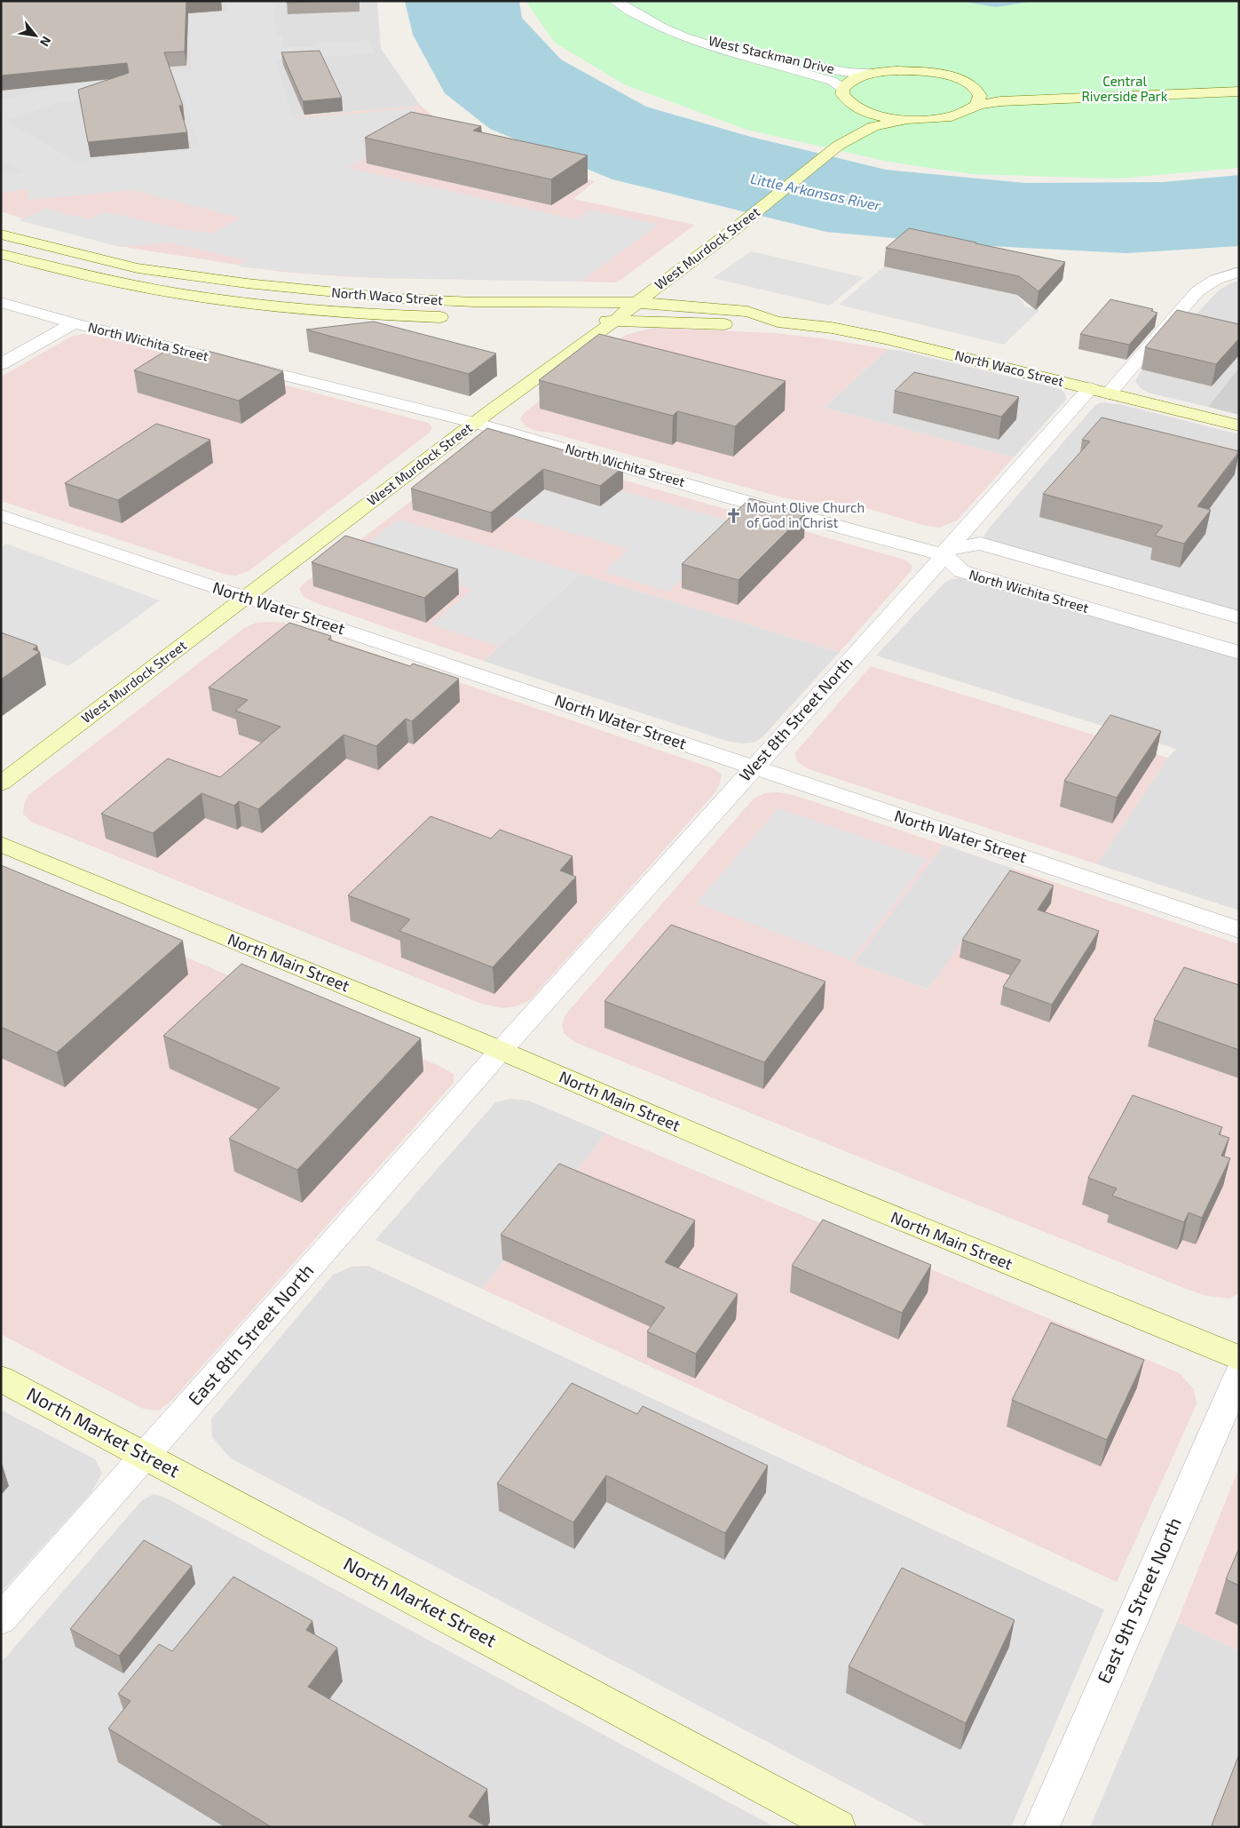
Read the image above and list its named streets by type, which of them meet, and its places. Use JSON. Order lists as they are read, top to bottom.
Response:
{
  "streets": {
    "street": [
      "West Stackman Drive",
      "West Murdock Street",
      "North Waco Street",
      "North Wichita Street",
      "North Water Street",
      "West 8th Street North",
      "North Main Street",
      "East 8th Street North",
      "North Market Street",
      "East 9th Street North"
    ]
  },
  "crossings": [
    ["West Murdock Street", "North Waco Street"],
    ["West Murdock Street", "North Wichita Street"],
    ["West Murdock Street", "North Water Street"],
    ["North Waco Street", "West 8th Street North"],
    ["North Wichita Street", "West 8th Street North"],
    ["North Water Street", "West 8th Street North"],
    ["West 8th Street North", "North Main Street"],
    ["West 8th Street North", "East 8th Street North"],
    ["North Main Street", "East 8th Street North"],
    ["East 8th Street North", "North Market Street"]
  ],
  "water": ["Little Arkansas River"],
  "parks": ["Central Riverside Park"],
  "places": {
    "church": ["Mount Olive Church of God in Christ"]
  },
  "north": "bottom right"
}
